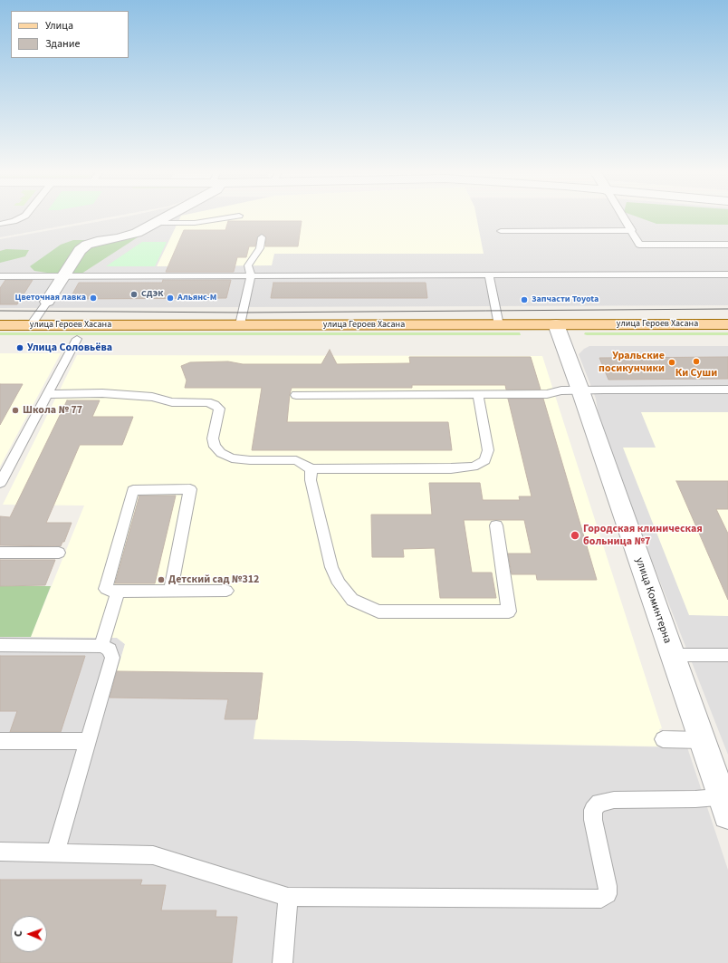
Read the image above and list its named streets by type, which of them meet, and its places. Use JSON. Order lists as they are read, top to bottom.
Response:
{
  "streets": {
    "main road": ["улица Героев Хасана"],
    "street": ["улица Коминтерна"]
  },
  "crossings": [
    ["улица Героев Хасана", "улица Коминтерна"]
  ],
  "places": [
    "СДЭК",
    "Цветочная лавка",
    "Альянс-М",
    "Запчасти Toyota",
    "Улица Соловьёва",
    "Ки Суши",
    "Уральские посикунчики",
    "Школа № 77",
    "Городская клиническая больница №7",
    "Детский сад №312"
  ],
  "legend": ["Улица", "Здание"],
  "north": "left"
}
